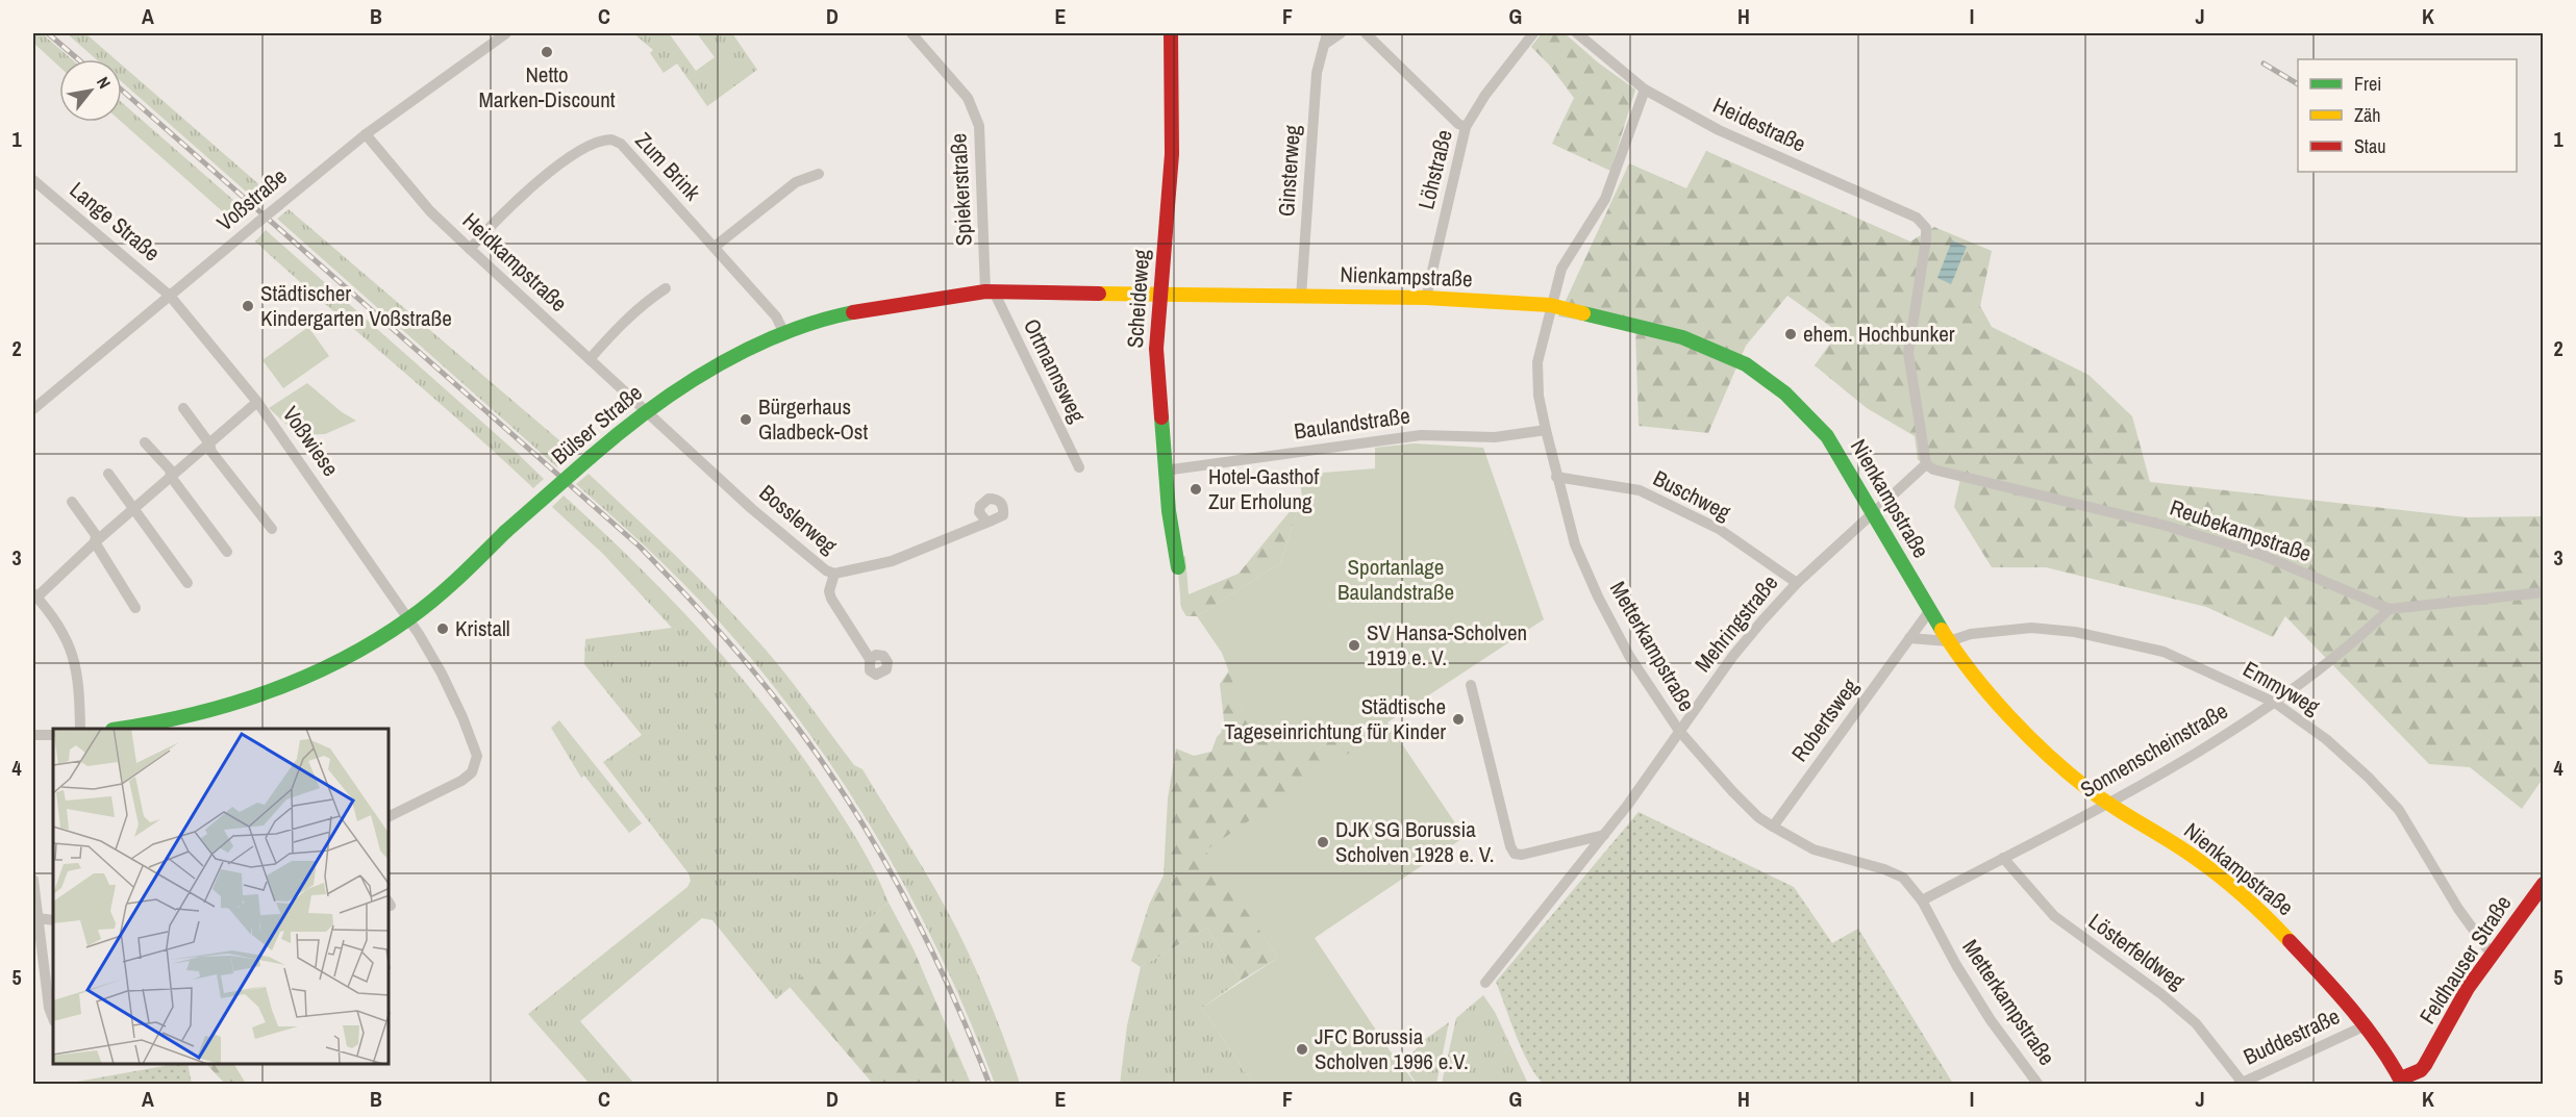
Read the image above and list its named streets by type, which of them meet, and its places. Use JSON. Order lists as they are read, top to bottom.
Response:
{
  "streets": {
    "street": [
      "Heidestraße",
      "Zum Brink",
      "Löhstraße",
      "Ginsterweg",
      "Spiekerstraße",
      "Voßstraße",
      "Lange Straße",
      "Heidkampstraße",
      "Nienkampstraße",
      "Scheideweg",
      "Ortmannsweg",
      "Baulandstraße",
      "Bülser Straße",
      "Voßwiese",
      "Buschweg",
      "Bosslerweg",
      "Reubekampstraße",
      "Mehringstraße",
      "Metterkampstraße",
      "Emmyweg",
      "Robertsweg",
      "Sonnenscheinstraße",
      "Lösterfeldweg",
      "Feldhauser Straße",
      "Buddestraße"
    ]
  },
  "crossings": [
    ["Heidestraße", "Reubekampstraße"],
    ["Heidestraße", "Mehringstraße"],
    ["Heidestraße", "Metterkampstraße"],
    ["Zum Brink", "Heidkampstraße"],
    ["Zum Brink", "Bülser Straße"],
    ["Löhstraße", "Nienkampstraße"],
    ["Ginsterweg", "Nienkampstraße"],
    ["Spiekerstraße", "Ortmannsweg"],
    ["Spiekerstraße", "Bülser Straße"],
    ["Voßstraße", "Lange Straße"],
    ["Voßstraße", "Heidkampstraße"],
    ["Voßstraße", "Voßwiese"],
    ["Lange Straße", "Voßwiese"],
    ["Heidkampstraße", "Bülser Straße"],
    ["Heidkampstraße", "Bosslerweg"],
    ["Nienkampstraße", "Scheideweg"],
    ["Nienkampstraße", "Bülser Straße"],
    ["Nienkampstraße", "Mehringstraße"],
    ["Nienkampstraße", "Metterkampstraße"],
    ["Nienkampstraße", "Emmyweg"],
    ["Nienkampstraße", "Robertsweg"],
    ["Nienkampstraße", "Sonnenscheinstraße"],
    ["Nienkampstraße", "Feldhauser Straße"],
    ["Nienkampstraße", "Buddestraße"],
    ["Scheideweg", "Baulandstraße"],
    ["Scheideweg", "Bülser Straße"],
    ["Ortmannsweg", "Bülser Straße"],
    ["Baulandstraße", "Metterkampstraße"],
    ["Bülser Straße", "Voßwiese"],
    ["Bülser Straße", "Bosslerweg"],
    ["Buschweg", "Mehringstraße"],
    ["Buschweg", "Metterkampstraße"],
    ["Reubekampstraße", "Mehringstraße"],
    ["Reubekampstraße", "Sonnenscheinstraße"],
    ["Mehringstraße", "Metterkampstraße"],
    ["Metterkampstraße", "Robertsweg"],
    ["Metterkampstraße", "Sonnenscheinstraße"],
    ["Emmyweg", "Sonnenscheinstraße"],
    ["Emmyweg", "Feldhauser Straße"],
    ["Sonnenscheinstraße", "Lösterfeldweg"],
    ["Lösterfeldweg", "Buddestraße"]
  ],
  "parks": ["Sportanlage Baulandstraße"],
  "places": [
    "Netto Marken-Discount",
    "Städtischer Kindergarten Voßstraße",
    "ehem. Hochbunker",
    "Bürgerhaus Gladbeck-Ost",
    "Hotel-Gasthof Zur Erholung",
    "Kristall",
    "SV Hansa-Scholven 1919 e. V.",
    "Städtische Tageseinrichtung für Kinder",
    "DJK SG Borussia Scholven 1928 e. V.",
    "JFC Borussia Scholven 1996 e.V."
  ],
  "legend": ["Frei", "Zäh", "Stau"],
  "north": "top right",
  "grid": {
    "columns": [
      "A",
      "B",
      "C",
      "D",
      "E",
      "F",
      "G",
      "H",
      "I",
      "J",
      "K"
    ],
    "rows": [
      "1",
      "2",
      "3",
      "4",
      "5"
    ]
  }
}
